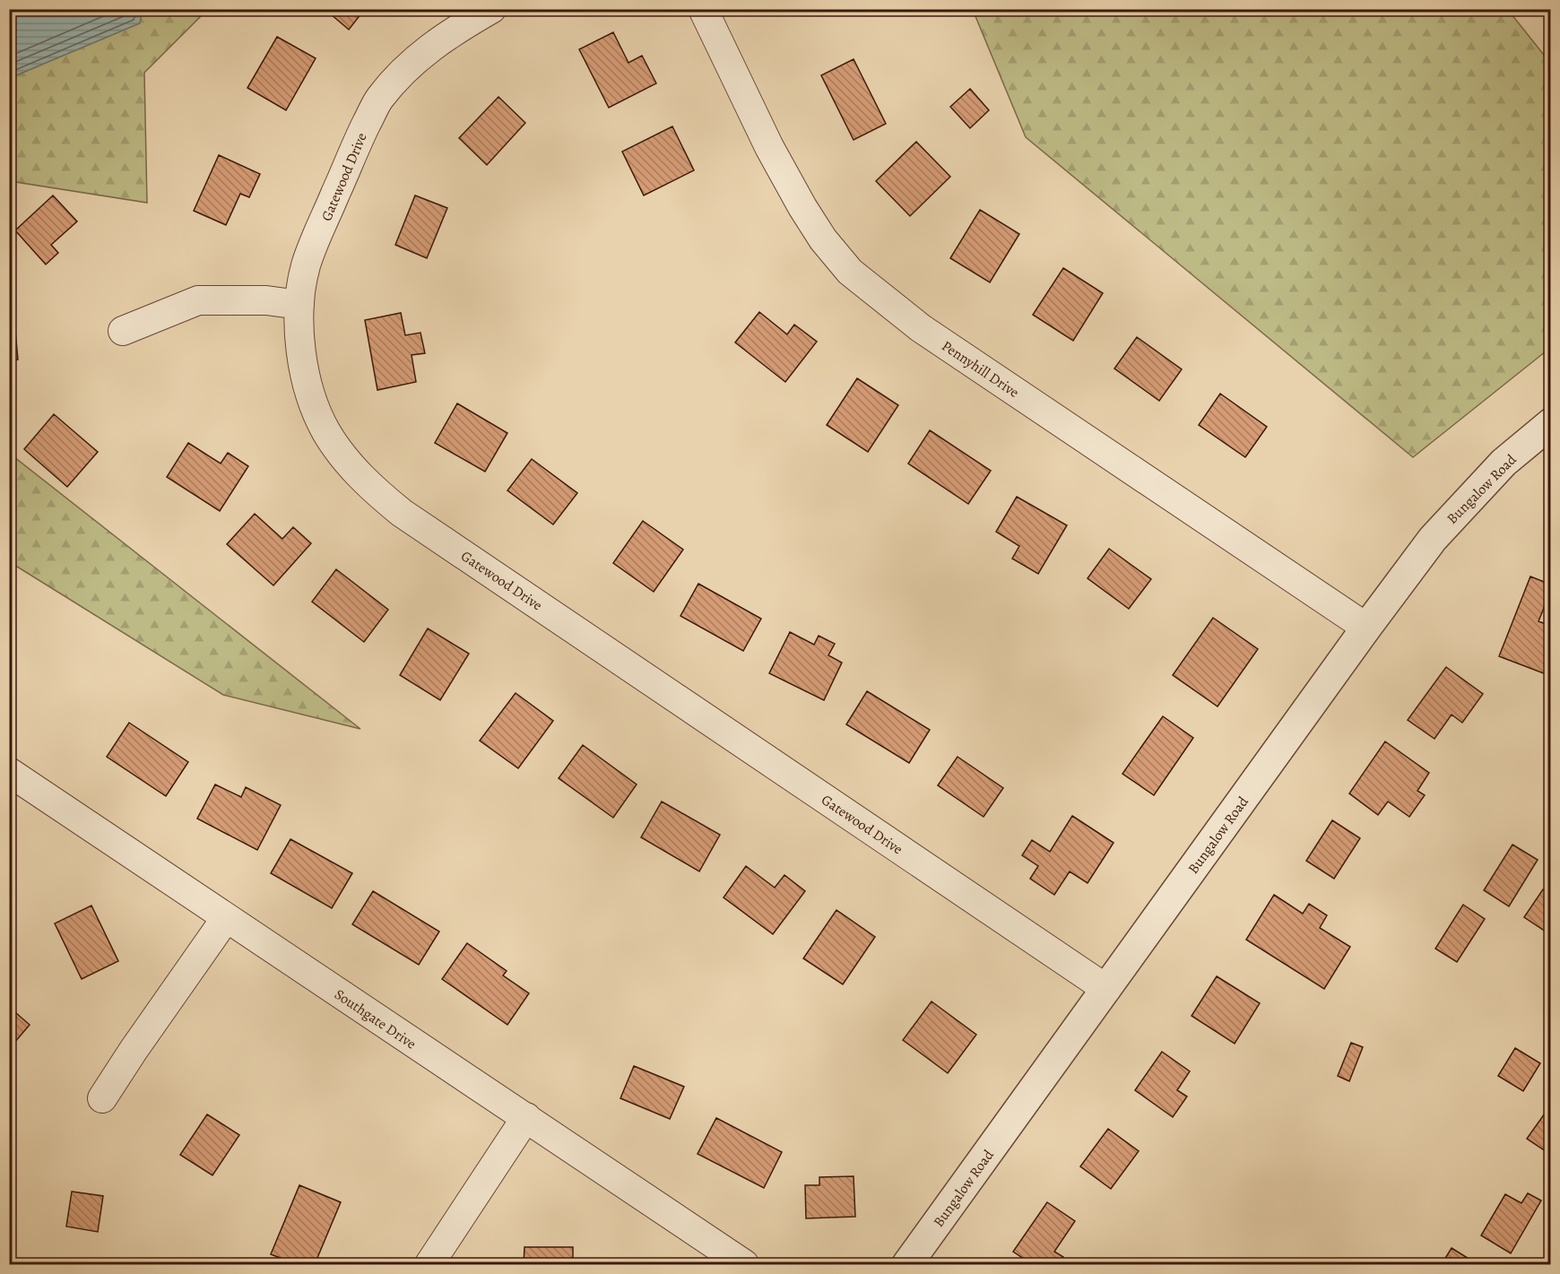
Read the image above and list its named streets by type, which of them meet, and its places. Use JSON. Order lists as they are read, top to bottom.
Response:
{
  "streets": {
    "street": [
      "Gatewood Drive",
      "Pennyhill Drive",
      "Bungalow Road",
      "Southgate Drive"
    ]
  },
  "crossings": [
    ["Gatewood Drive", "Bungalow Road"],
    ["Pennyhill Drive", "Bungalow Road"]
  ]
}
